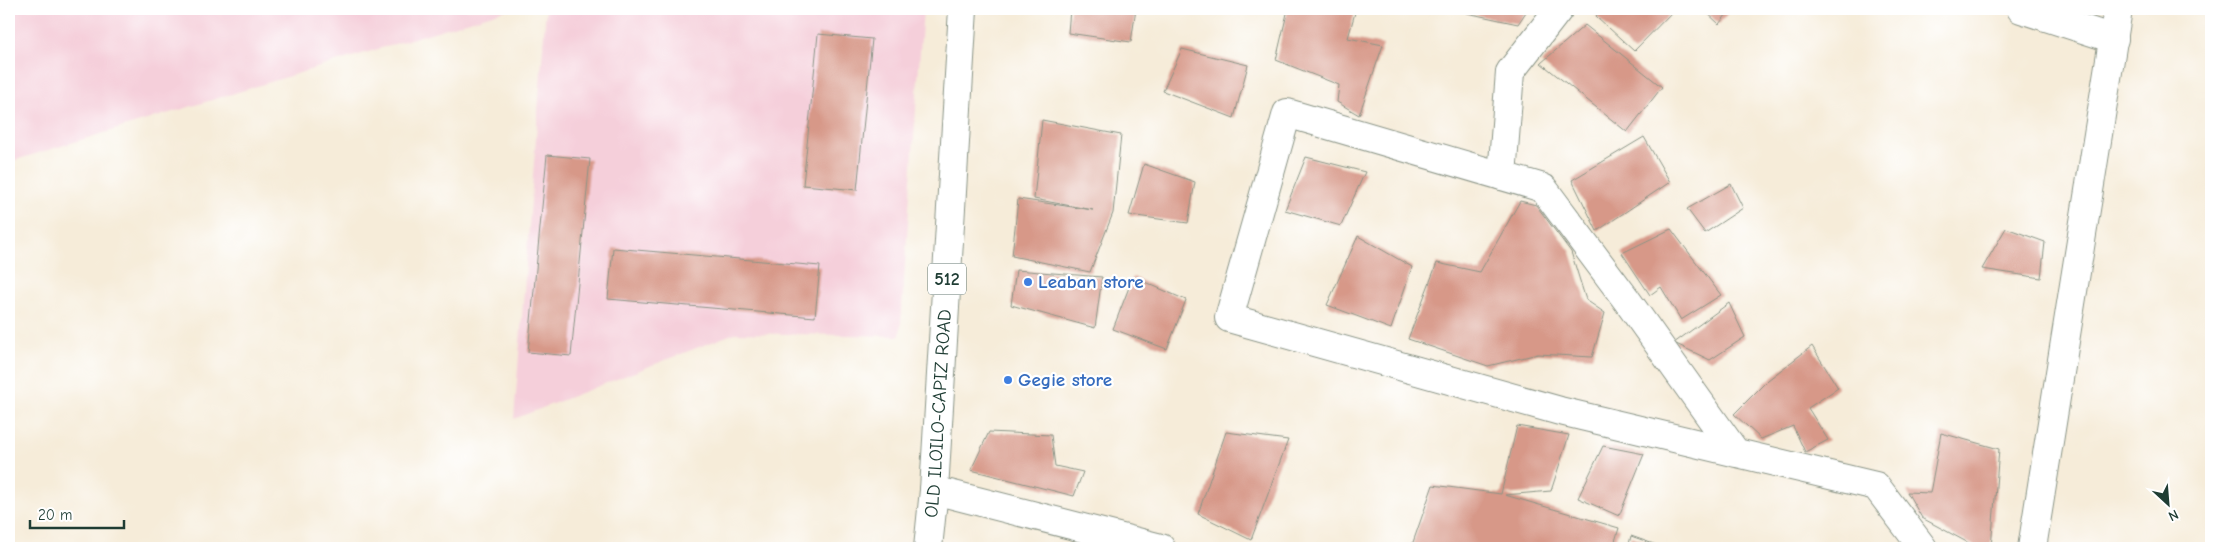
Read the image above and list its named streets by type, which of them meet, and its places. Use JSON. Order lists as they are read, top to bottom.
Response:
{
  "streets": {
    "street": ["512", "OLD ILOILO-CAPIZ ROAD"]
  },
  "places": ["Leaban store", "Gegie store"],
  "scale_bar": "20 m",
  "north": "bottom right"
}
